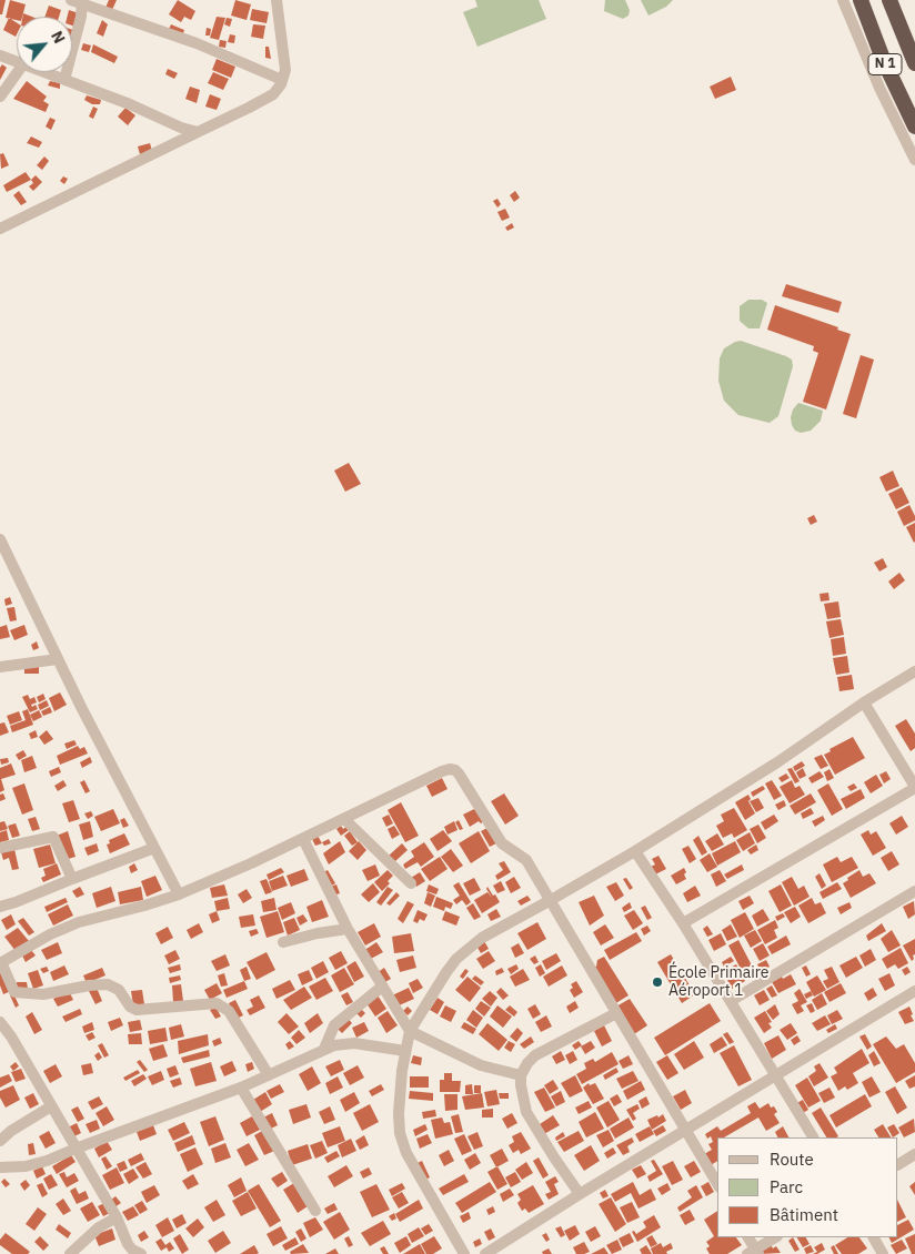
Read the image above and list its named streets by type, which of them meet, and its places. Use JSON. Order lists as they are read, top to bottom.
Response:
{
  "streets": {
    "highway": ["N 1"]
  },
  "places": ["École Primaire Aéroport 1"],
  "legend": ["Route", "Parc", "Bâtiment"],
  "north": "top right"
}
